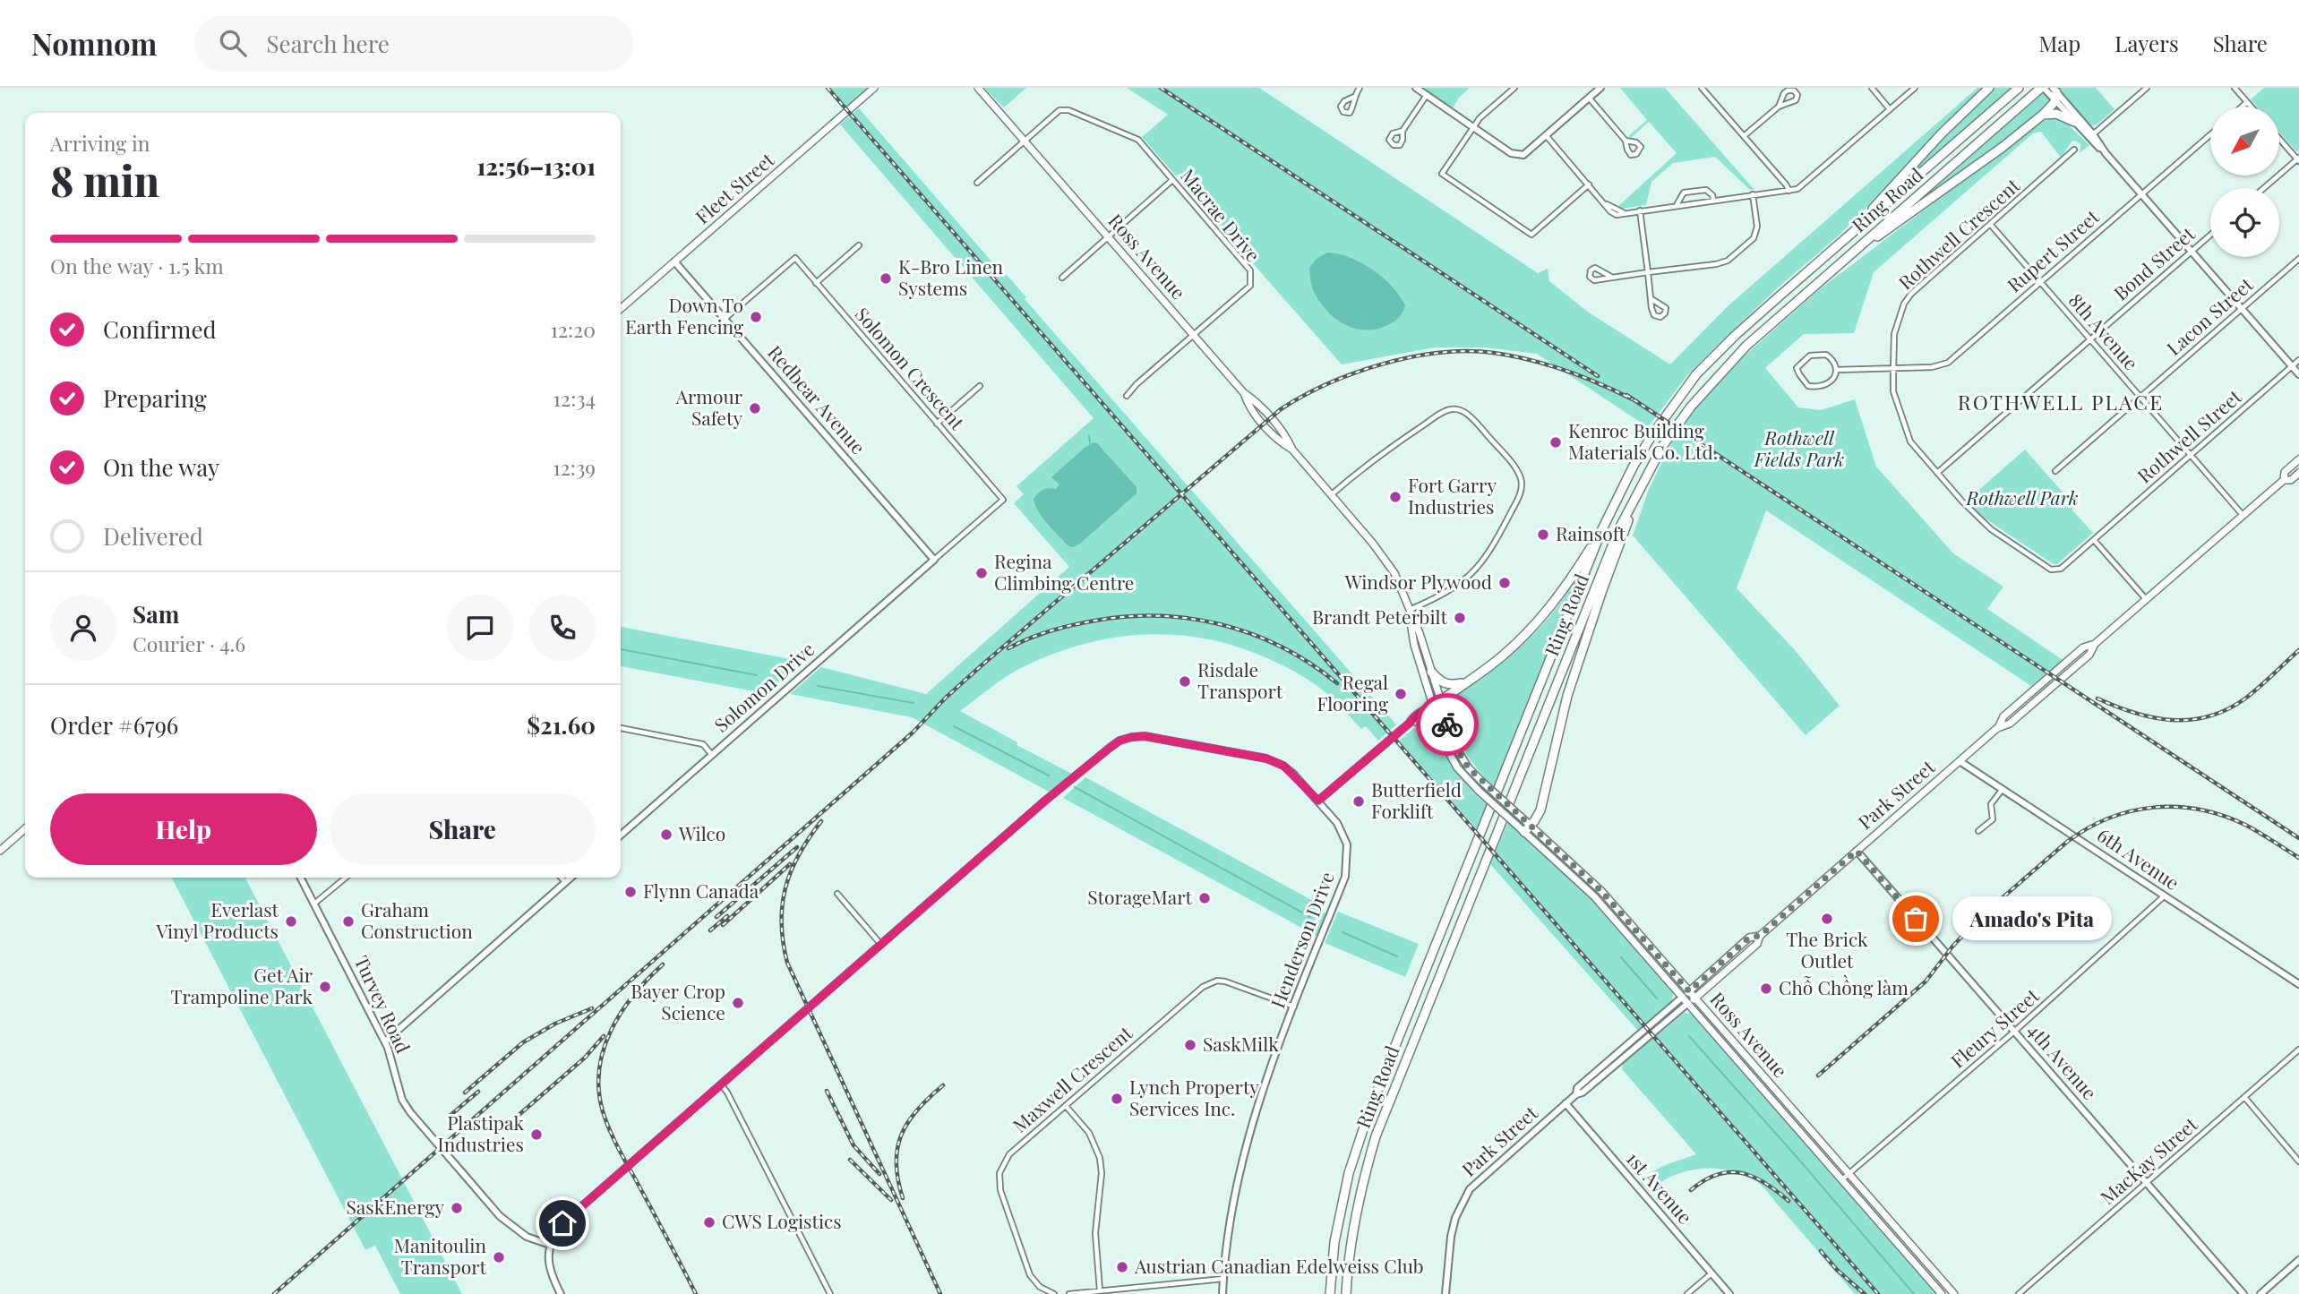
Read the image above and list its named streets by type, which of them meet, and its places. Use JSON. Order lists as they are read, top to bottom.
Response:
{
  "streets": {
    "highway": ["Ring Road"],
    "main road": ["Fleet Street", "Ross Avenue", "Park Street"],
    "street": [
      "Macrae Drive",
      "Rothwell Crescent",
      "Rupert Street",
      "Bond Street",
      "Lacon Street",
      "8th Avenue",
      "Solomon Crescent",
      "Redbear Avenue",
      "Rothwell Street",
      "Solomon Drive",
      "6th Avenue",
      "Henderson Drive",
      "Turvey Road",
      "Fleury Street",
      "4th Avenue",
      "Maxwell Crescent",
      "MacKay Street",
      "1st Avenue"
    ]
  },
  "crossings": [
    ["Fleet Street", "Redbear Avenue"],
    ["Macrae Drive", "Ross Avenue"],
    ["Rothwell Crescent", "Rupert Street"],
    ["Rothwell Crescent", "Bond Street"],
    ["Rothwell Crescent", "8th Avenue"],
    ["Rothwell Crescent", "Rothwell Street"],
    ["Rupert Street", "8th Avenue"],
    ["Ross Avenue", "Park Street"],
    ["Ross Avenue", "Fleury Street"],
    ["Bond Street", "8th Avenue"],
    ["Lacon Street", "8th Avenue"],
    ["8th Avenue", "Rothwell Street"],
    ["8th Avenue", "Park Street"],
    ["Solomon Crescent", "Redbear Avenue"],
    ["Solomon Crescent", "Solomon Drive"],
    ["Redbear Avenue", "Solomon Drive"],
    ["Park Street", "6th Avenue"],
    ["Park Street", "4th Avenue"],
    ["Park Street", "1st Avenue"],
    ["6th Avenue", "Fleury Street"],
    ["Henderson Drive", "Turvey Road"],
    ["Henderson Drive", "Maxwell Crescent"],
    ["Fleury Street", "4th Avenue"],
    ["4th Avenue", "MacKay Street"]
  ],
  "districts": ["ROTHWELL PLACE"],
  "parks": ["Rothwell Fields Park", "Rothwell Park"],
  "places": [
    "K-Bro Linen Systems",
    "Down To Earth Fencing",
    "Armour Safety",
    "Kenroc Building Materials Co. Ltd.",
    "Fort Garry Industries",
    "Rainsoft",
    "Regina Climbing Centre",
    "Windsor Plywood",
    "Brandt Peterbilt",
    "Risdale Transport",
    "Regal Flooring",
    "Butterfield Forklift",
    "Wilco",
    "Flynn Canada",
    "StorageMart",
    "The Brick Outlet",
    "Amado's Pita",
    "Everlast Vinyl Products",
    "Graham Construction",
    "Get Air Trampoline Park",
    "Chỗ Chồng làm",
    "Bayer Crop Science",
    "SaskMilk",
    "Lynch Property Services Inc.",
    "Plastipak Industries",
    "SaskEnergy",
    "CWS Logistics",
    "Manitoulin Transport",
    "Austrian Canadian Edelweiss Club"
  ],
  "north": "bottom left",
  "page": {
    "header": "Nomnom",
    "search": "Search here",
    "nav": ["Map", "Layers", "Share"],
    "heading": ["8 min", "Arriving in", "12:56–13:01"],
    "panel": [
      "Sam",
      "Courier · 4.6",
      "Order #6796",
      "$21.60"
    ],
    "bar": "On the way · 1.5 km",
    "list": [
      ["Confirmed", "12:20"],
      ["Preparing", "12:34"],
      ["On the way", "12:39"],
      "Delivered"
    ],
    "buttons": ["Help", "Share"],
    "bubble": "Amado's Pita"
  }
}
